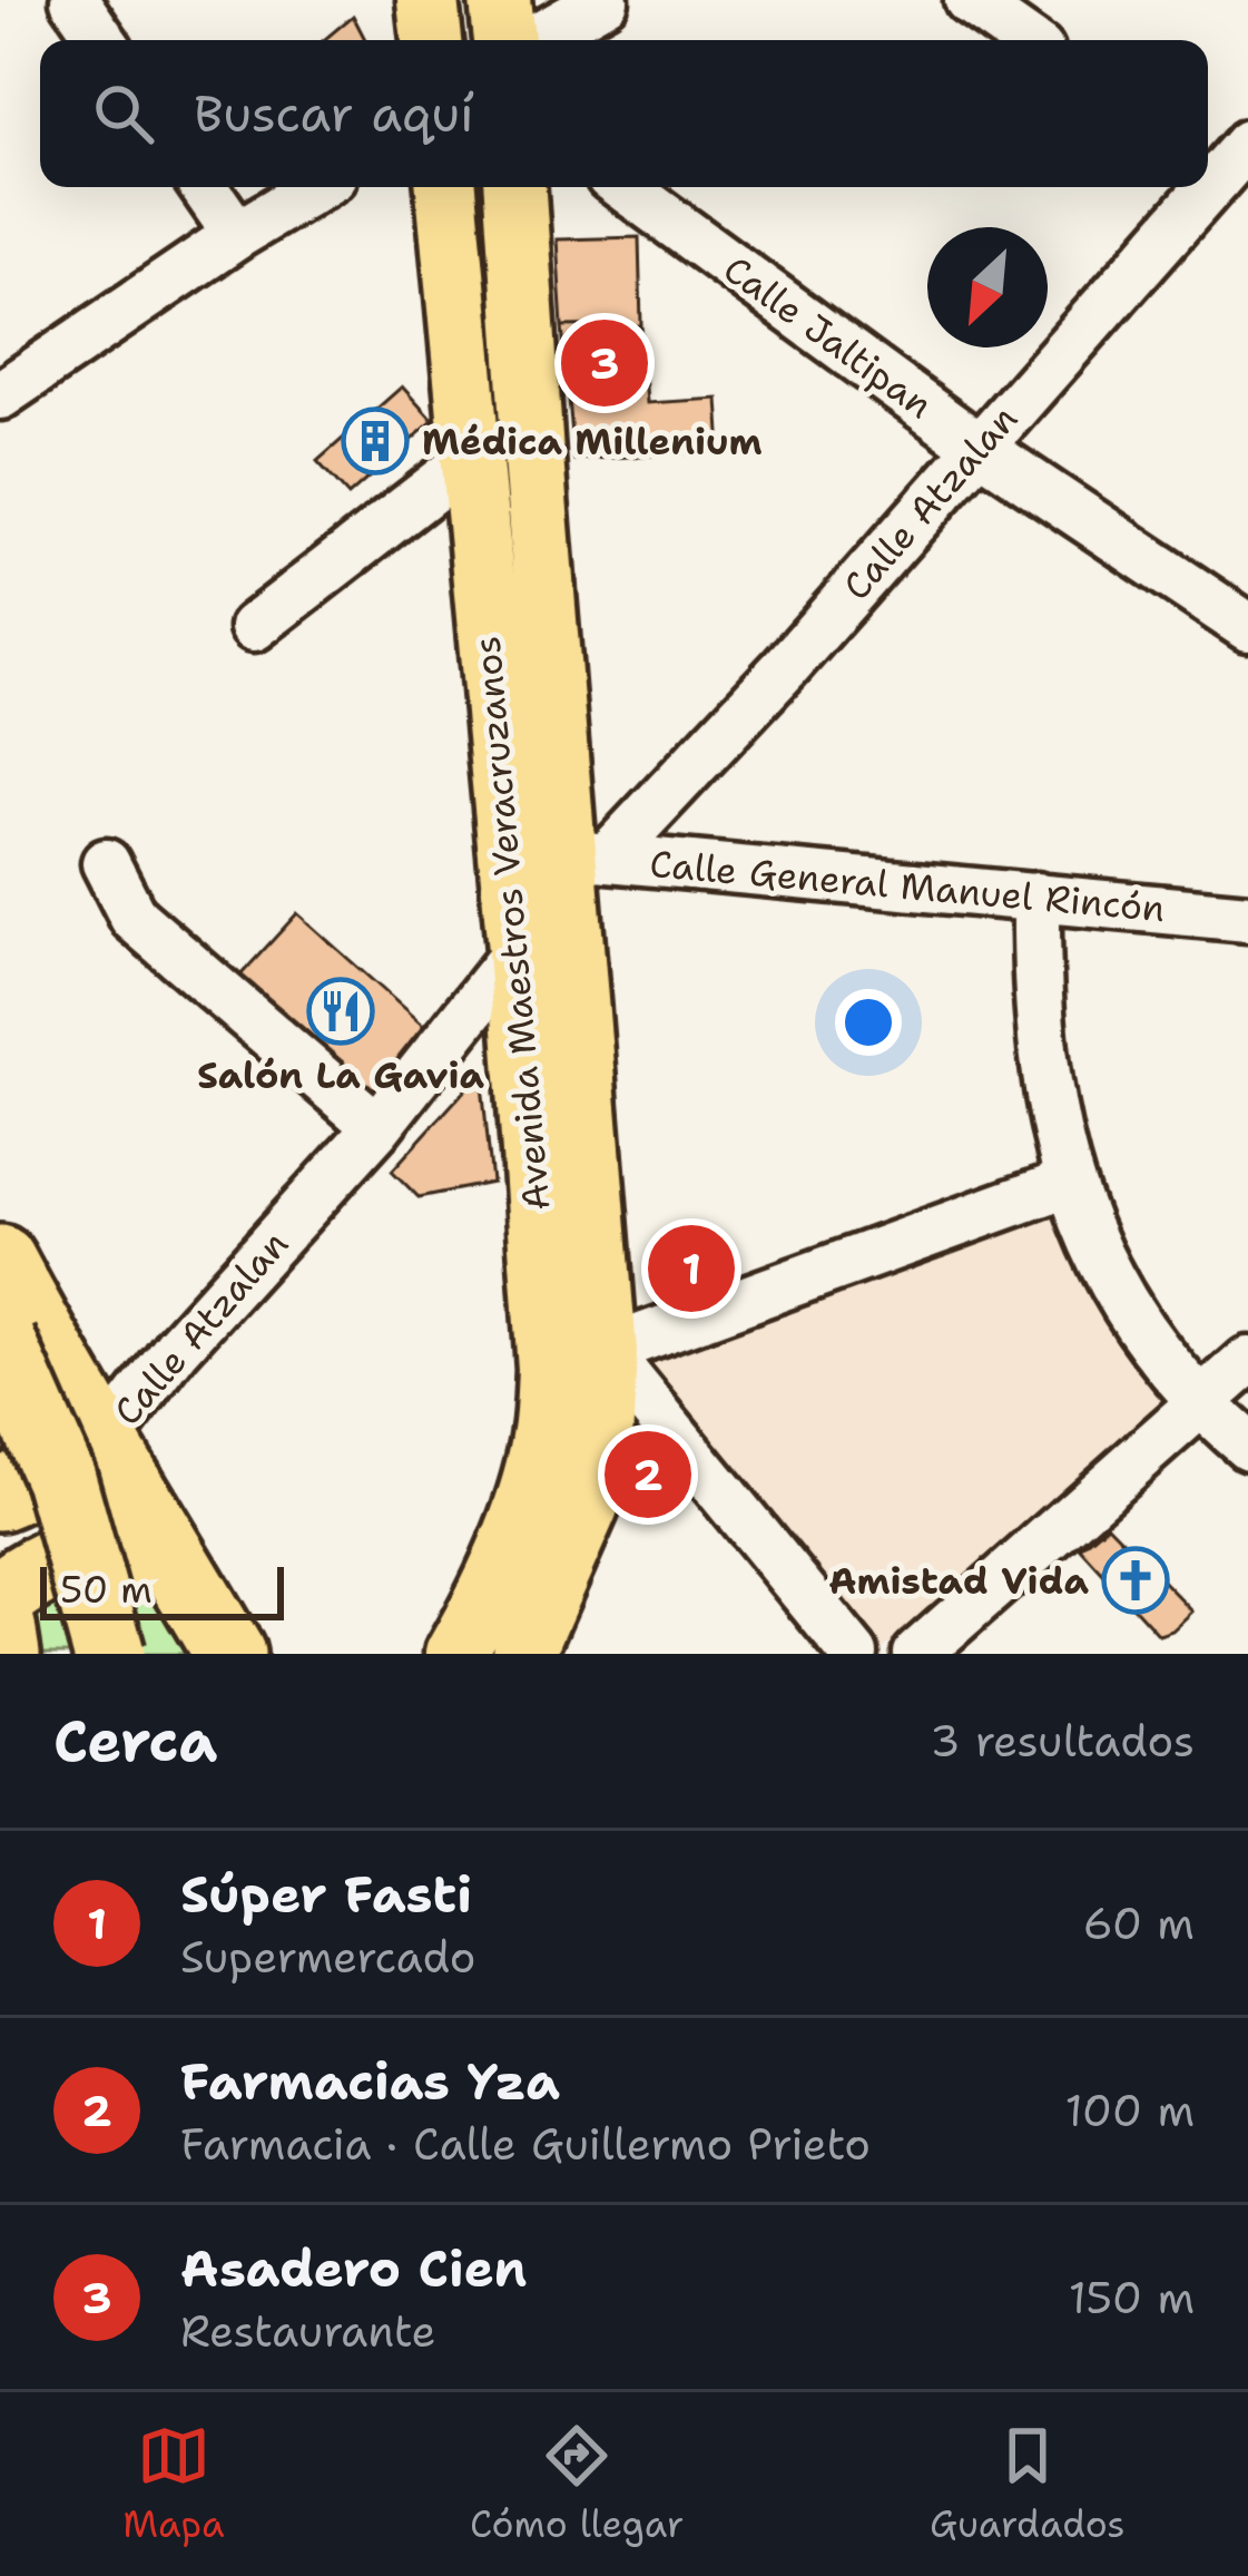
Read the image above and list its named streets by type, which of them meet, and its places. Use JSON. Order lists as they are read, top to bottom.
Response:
{
  "streets": {
    "main road": ["Avenida Maestros Veracruzanos"],
    "street": ["Calle Jaltipan", "Calle Atzalan", "Calle General Manuel Rincón"]
  },
  "crossings": [
    ["Calle Jaltipan", "Calle Atzalan"],
    ["Calle Atzalan", "Calle General Manuel Rincón"],
    ["Calle Atzalan", "Avenida Maestros Veracruzanos"],
    ["Calle General Manuel Rincón", "Avenida Maestros Veracruzanos"]
  ],
  "places": {
    "building": ["Médica Millenium"],
    "restaurant": ["Salón La Gavia"],
    "church": ["Amistad Vida"]
  },
  "scale_bar": "50 m",
  "north": "bottom left",
  "page": {
    "search": "Buscar aquí",
    "pins": ["3", "1", "2"],
    "scale": "50 m",
    "heading": ["Cerca", "3 resultados"],
    "list": [
      {
        "mark": "1",
        "name": "Súper Fasti",
        "note": "Supermercado",
        "value": "60 m"
      },
      {
        "mark": "2",
        "name": "Farmacias Yza",
        "note": "Farmacia · Calle Guillermo Prieto",
        "value": "100 m"
      },
      {
        "mark": "3",
        "name": "Asadero Cien",
        "note": "Restaurante",
        "value": "150 m"
      }
    ],
    "nav": ["Mapa", "Cómo llegar", "Guardados"]
  }
}
